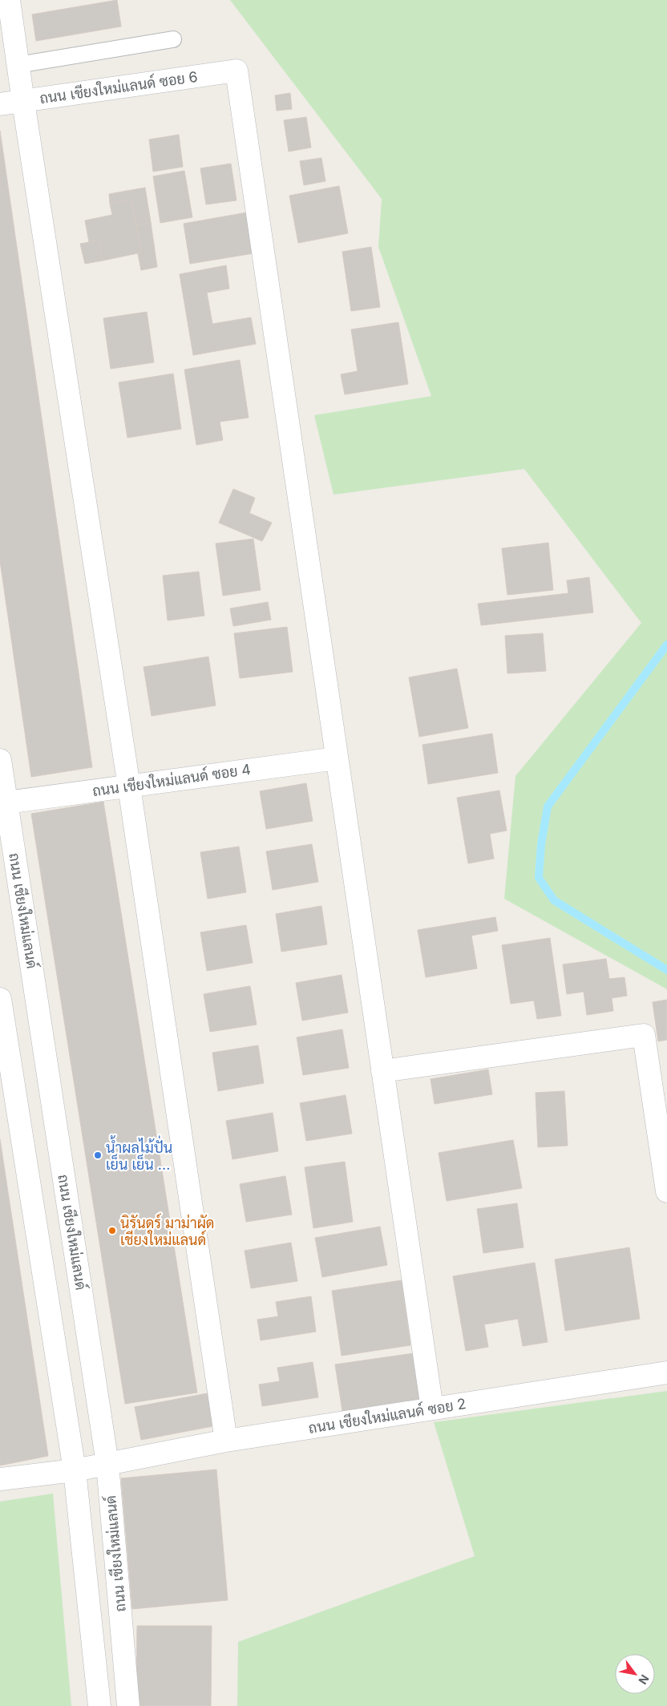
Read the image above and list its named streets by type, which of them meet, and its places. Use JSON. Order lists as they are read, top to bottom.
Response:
{
  "streets": {
    "street": [
      "ถนน เชียงใหม่แลนด์ ซอย 6",
      "ถนน เชียงใหม่แลนด์ ซอย 4",
      "ถนน เชียงใหม่แลนด์",
      "ถนน เชียงใหม่แลนด์ ซอย 2"
    ]
  },
  "crossings": [
    ["ถนน เชียงใหม่แลนด์ ซอย 6", "ถนน เชียงใหม่แลนด์ ซอย 4"],
    ["ถนน เชียงใหม่แลนด์ ซอย 4", "ถนน เชียงใหม่แลนด์"],
    ["ถนน เชียงใหม่แลนด์", "ถนน เชียงใหม่แลนด์ ซอย 2"]
  ],
  "places": ["น้ำผลไม้ปั่น เย็น เย็น ...", "นิรันดร์ มาม่าผัด เชียงใหม่แลนด์"],
  "north": "bottom right"
}
